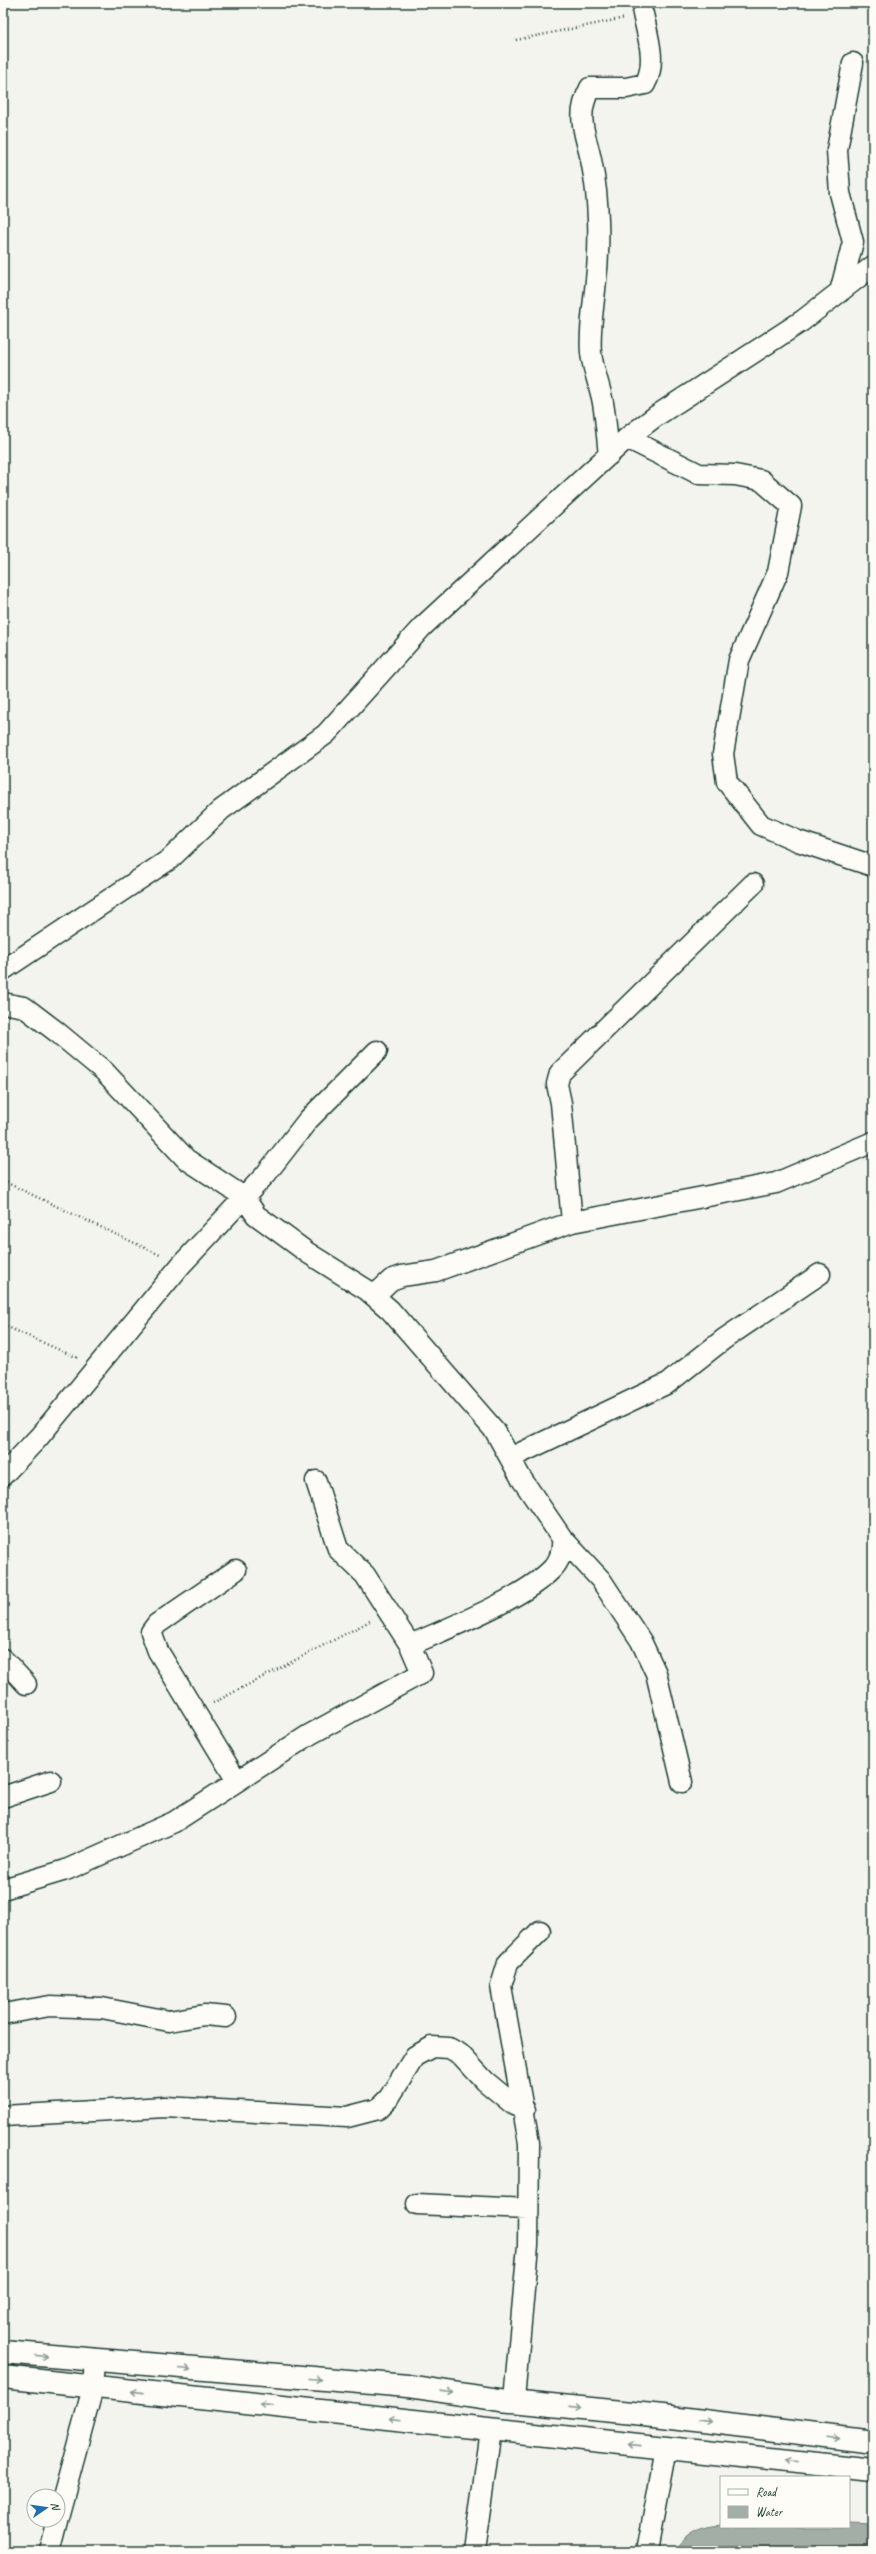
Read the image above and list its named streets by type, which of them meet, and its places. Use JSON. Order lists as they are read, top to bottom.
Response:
{
  "legend": ["Road", "Water"],
  "north": "right"
}
